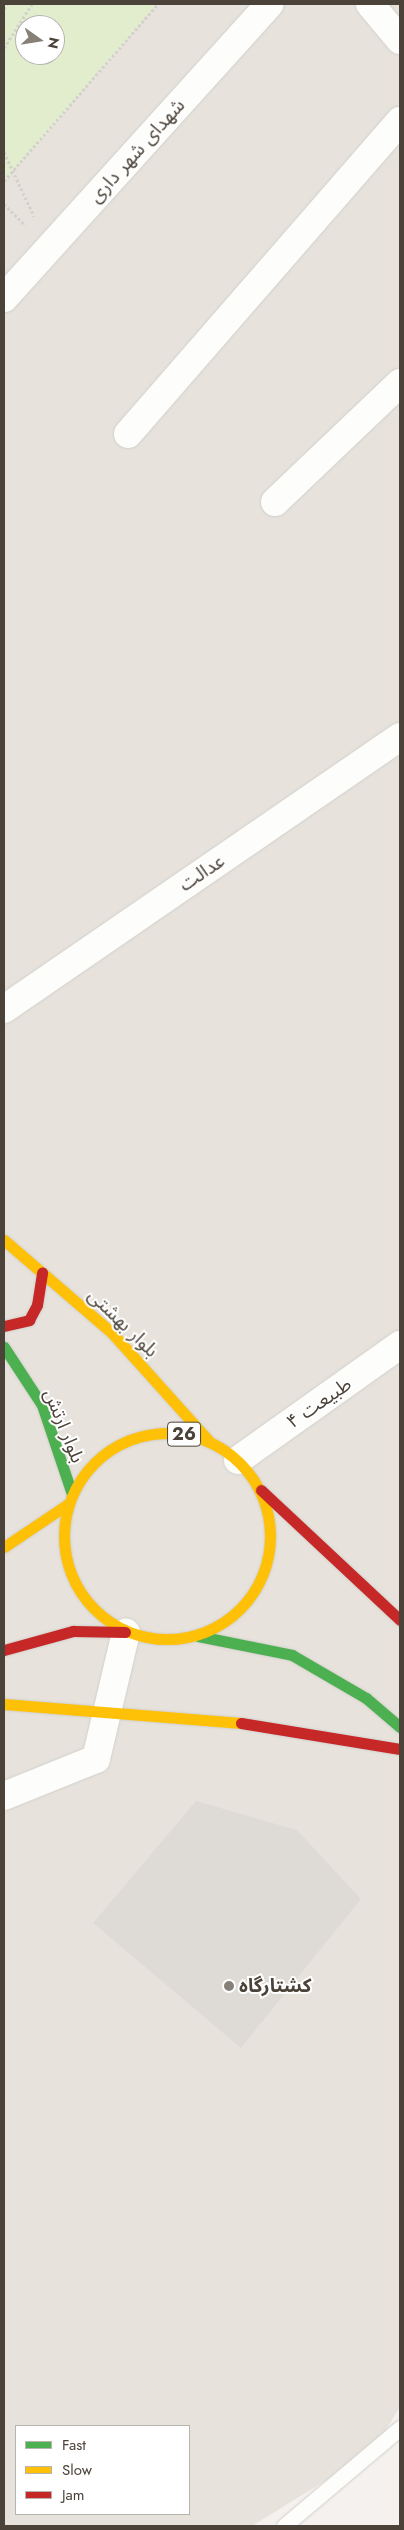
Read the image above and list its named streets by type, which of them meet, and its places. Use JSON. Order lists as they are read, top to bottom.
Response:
{
  "streets": {
    "main road": ["بلوار بهشتی", "بلوار ارتش", "26"],
    "street": ["شهدای شهر داری", "عدالت", "طبیعت ۴"]
  },
  "crossings": [
    ["بلوار بهشتی", "26"],
    ["طبیعت ۴", "26"],
    ["بلوار ارتش", "26"]
  ],
  "places": ["کشتارگاه"],
  "legend": ["Fast", "Slow", "Jam"],
  "north": "right"
}
